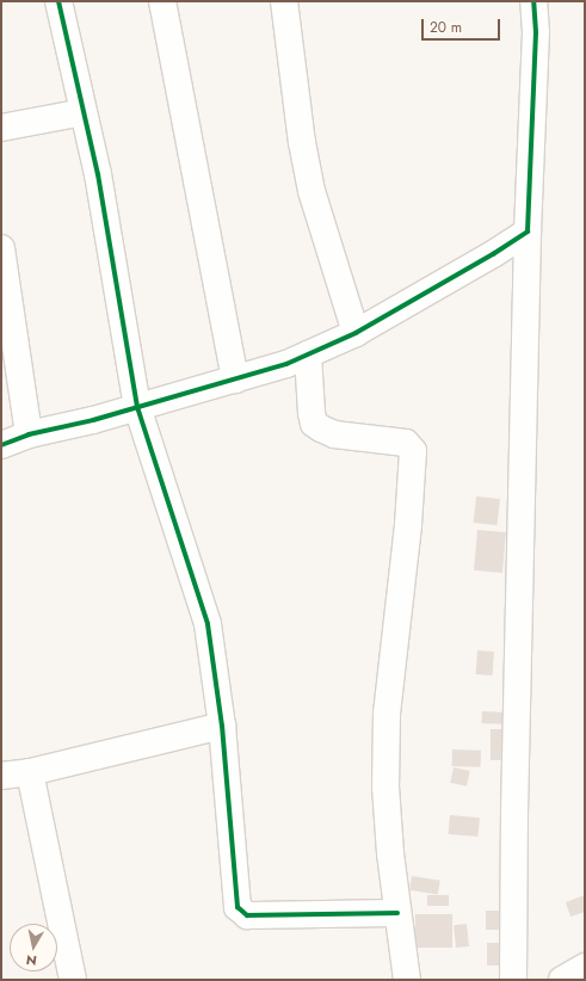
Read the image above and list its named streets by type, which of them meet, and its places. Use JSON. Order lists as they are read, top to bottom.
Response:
{
  "scale_bar": "20 m",
  "north": "bottom"
}
